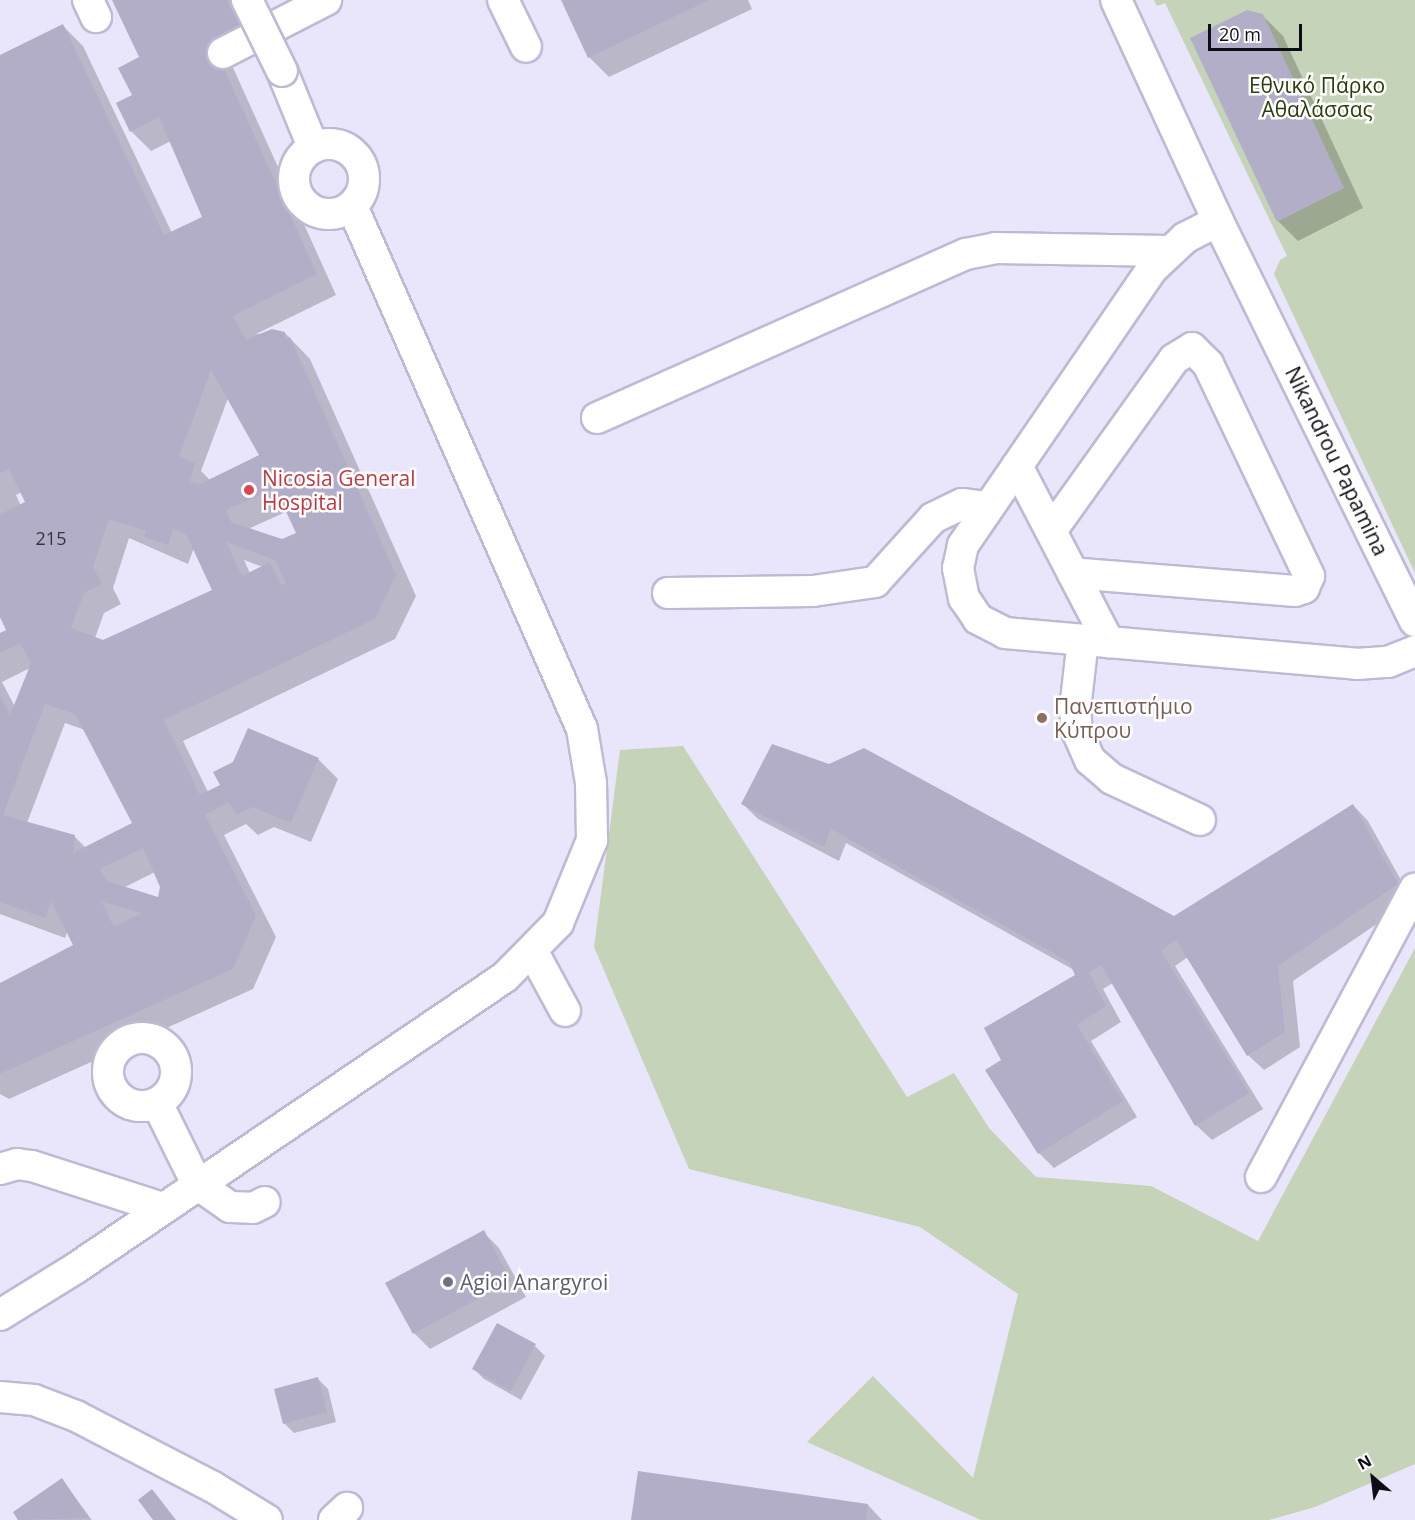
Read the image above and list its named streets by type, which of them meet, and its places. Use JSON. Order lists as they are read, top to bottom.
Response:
{
  "streets": {
    "street": ["Nikandrou Papamina"]
  },
  "parks": ["Εθνικό Πάρκο Αθαλάσσας"],
  "places": ["Nicosia General Hospital", "Πανεπιστήμιο Κύπρου", "Agioi Anargyroi"],
  "house_numbers": ["215"],
  "scale_bar": "20 m",
  "north": "top left"
}
